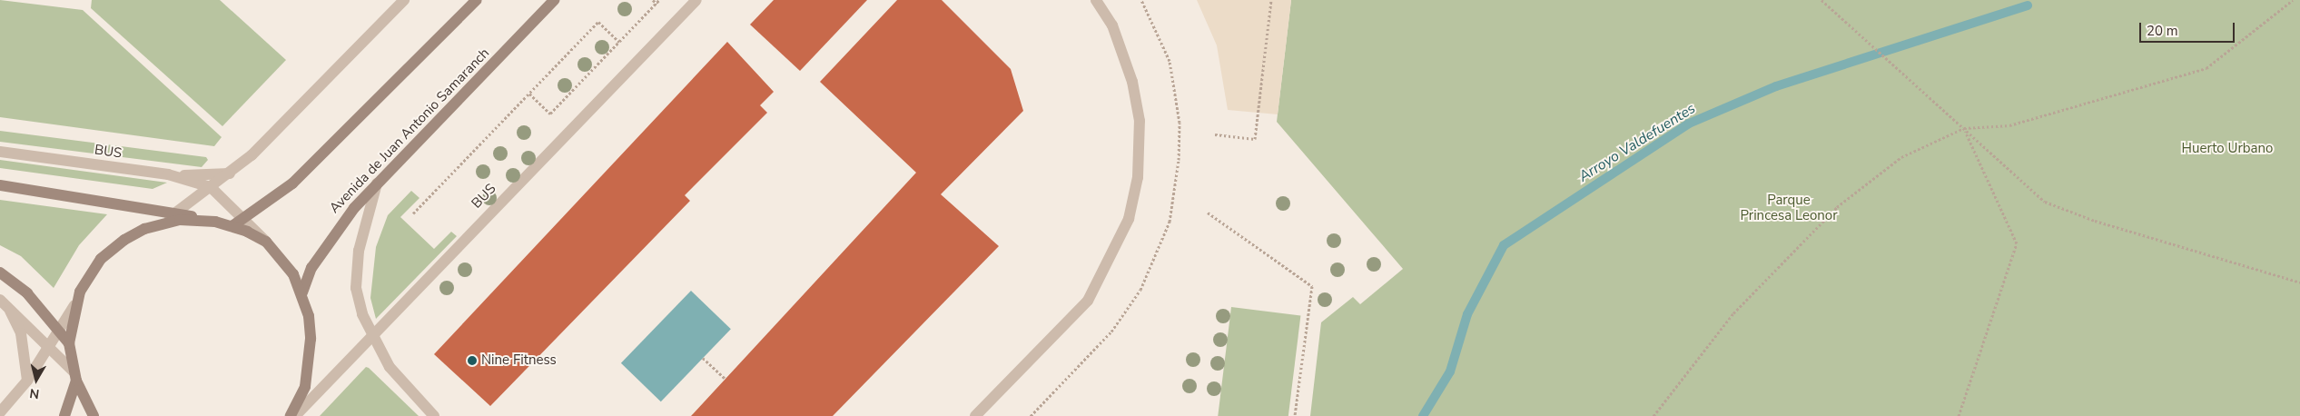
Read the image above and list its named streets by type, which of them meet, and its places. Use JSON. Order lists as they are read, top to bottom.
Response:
{
  "streets": {
    "main road": ["Avenida de Juan Antonio Samaranch"],
    "street": ["BUS"]
  },
  "water": ["Arroyo Valdefuentes"],
  "parks": ["Huerto Urbano", "Parque Princesa Leonor"],
  "places": ["Nine Fitness"],
  "scale_bar": "20 m",
  "north": "bottom"
}
